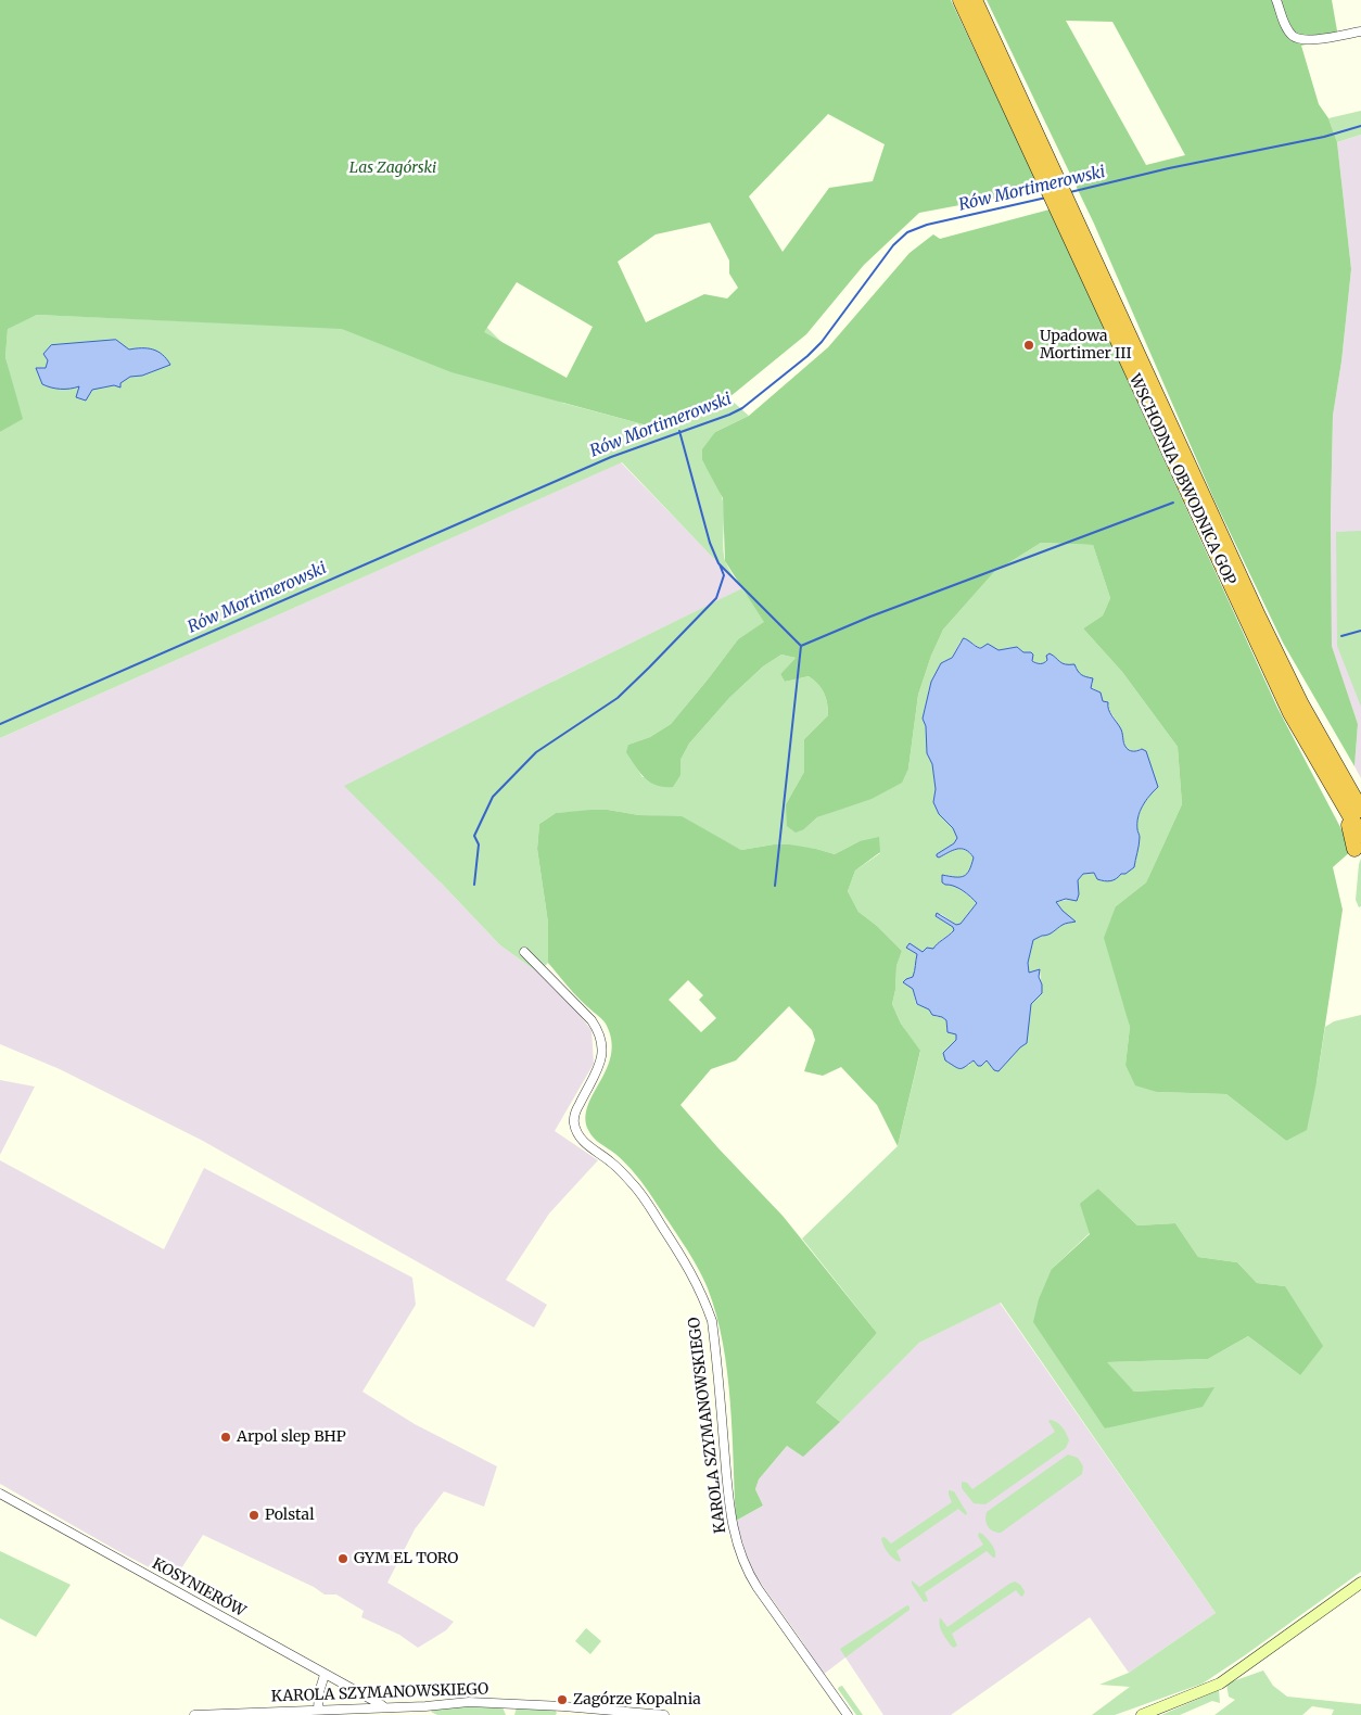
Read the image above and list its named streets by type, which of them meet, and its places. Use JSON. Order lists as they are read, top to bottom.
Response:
{
  "streets": {
    "highway": ["WSCHODNIA OBWODNICA GOP"],
    "street": ["KAROLA SZYMANOWSKIEGO", "KOSYNIERÓW"]
  },
  "crossings": [
    ["KAROLA SZYMANOWSKIEGO", "KOSYNIERÓW"]
  ],
  "water": ["Rów Mortimerowski"],
  "parks": ["Las Zagórski"],
  "places": [
    "Upadowa Mortimer III",
    "Arpol slep BHP",
    "Polstal",
    "GYM EL TORO",
    "Zagórze Kopalnia"
  ]
}
